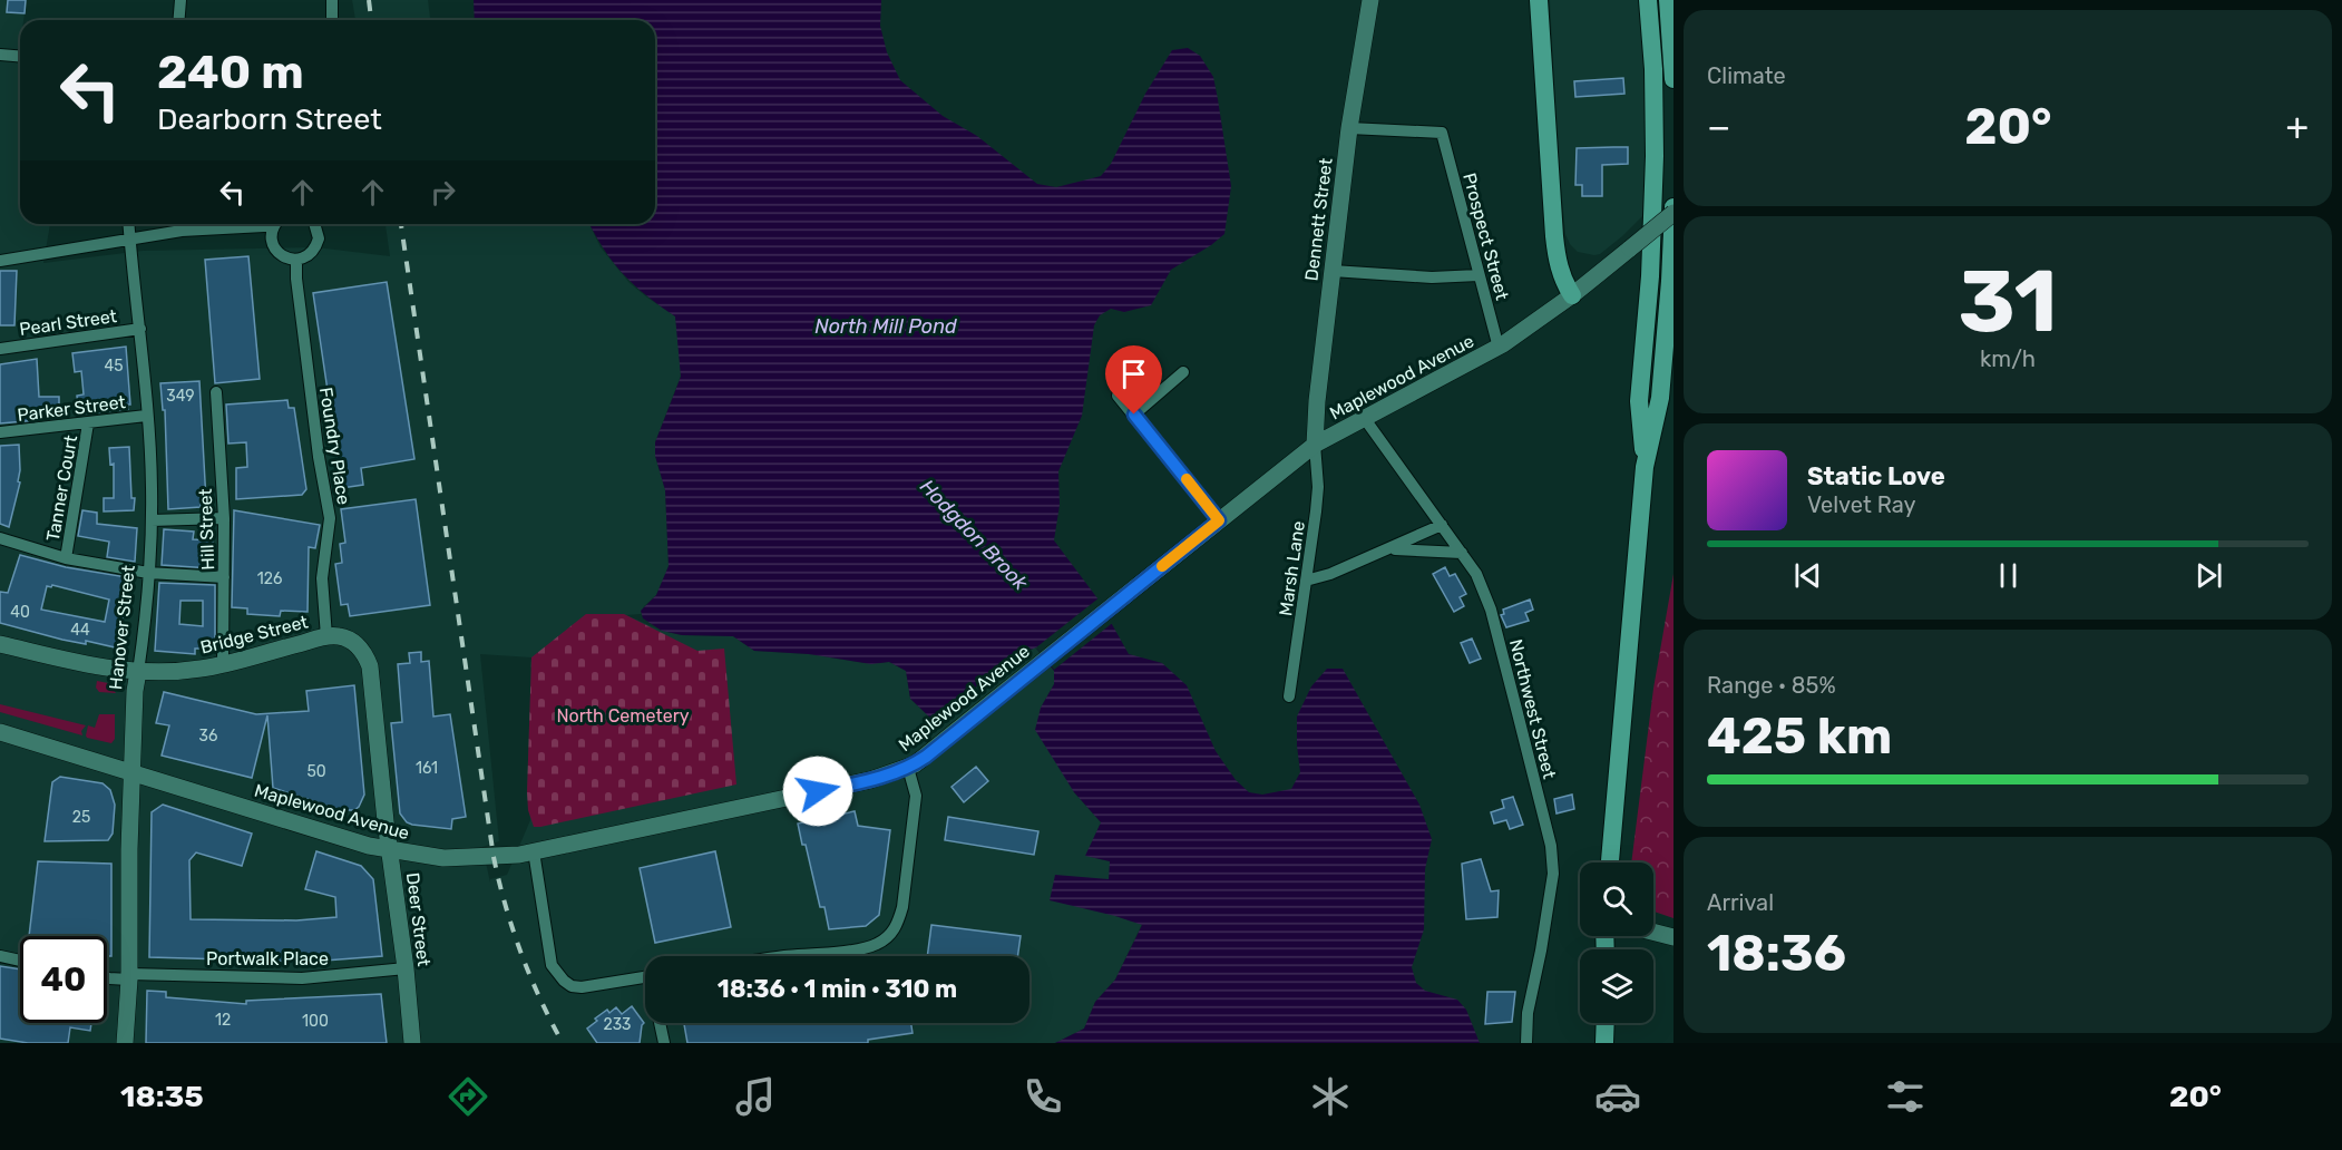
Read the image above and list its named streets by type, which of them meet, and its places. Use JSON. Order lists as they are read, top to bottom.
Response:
{
  "streets": {
    "street": [
      "Dennett Street",
      "Prospect Street",
      "Pearl Street",
      "Maplewood Avenue",
      "Parker Street",
      "Foundry Place",
      "Tanner Court",
      "Hill Street",
      "Marsh Lane",
      "Hanover Street",
      "Bridge Street",
      "Northwest Street",
      "Deer Street",
      "Portwalk Place"
    ]
  },
  "crossings": [
    ["Dennett Street", "Prospect Street"],
    ["Dennett Street", "Maplewood Avenue"],
    ["Dennett Street", "Marsh Lane"],
    ["Prospect Street", "Maplewood Avenue"],
    ["Pearl Street", "Hanover Street"],
    ["Maplewood Avenue", "Marsh Lane"],
    ["Maplewood Avenue", "Hanover Street"],
    ["Maplewood Avenue", "Northwest Street"],
    ["Maplewood Avenue", "Deer Street"],
    ["Parker Street", "Tanner Court"],
    ["Parker Street", "Hanover Street"],
    ["Foundry Place", "Bridge Street"],
    ["Hill Street", "Bridge Street"],
    ["Hanover Street", "Bridge Street"],
    ["Hanover Street", "Portwalk Place"],
    ["Bridge Street", "Deer Street"],
    ["Deer Street", "Portwalk Place"]
  ],
  "water": ["North Mill Pond", "Hodgdon Brook"],
  "parks": ["North Cemetery"],
  "house_numbers": [
    "45",
    "349",
    "126",
    "40",
    "44",
    "36",
    "161",
    "50",
    "25",
    "12",
    "100",
    "233"
  ],
  "page": {
    "tile": [
      "Climate",
      ["31", "km/h"],
      ["Range · 85%", "425 km"],
      ["Arrival", "18:36"]
    ],
    "turn": ["240 m", "Dearborn Street"],
    "heat": ["−", "20°", "+"],
    "song": ["Static Love", "Velvet Ray"],
    "limit": "40",
    "trip": "18:36 · 1 min · 310 m",
    "tabs": ["18:35", "20°"]
  }
}
